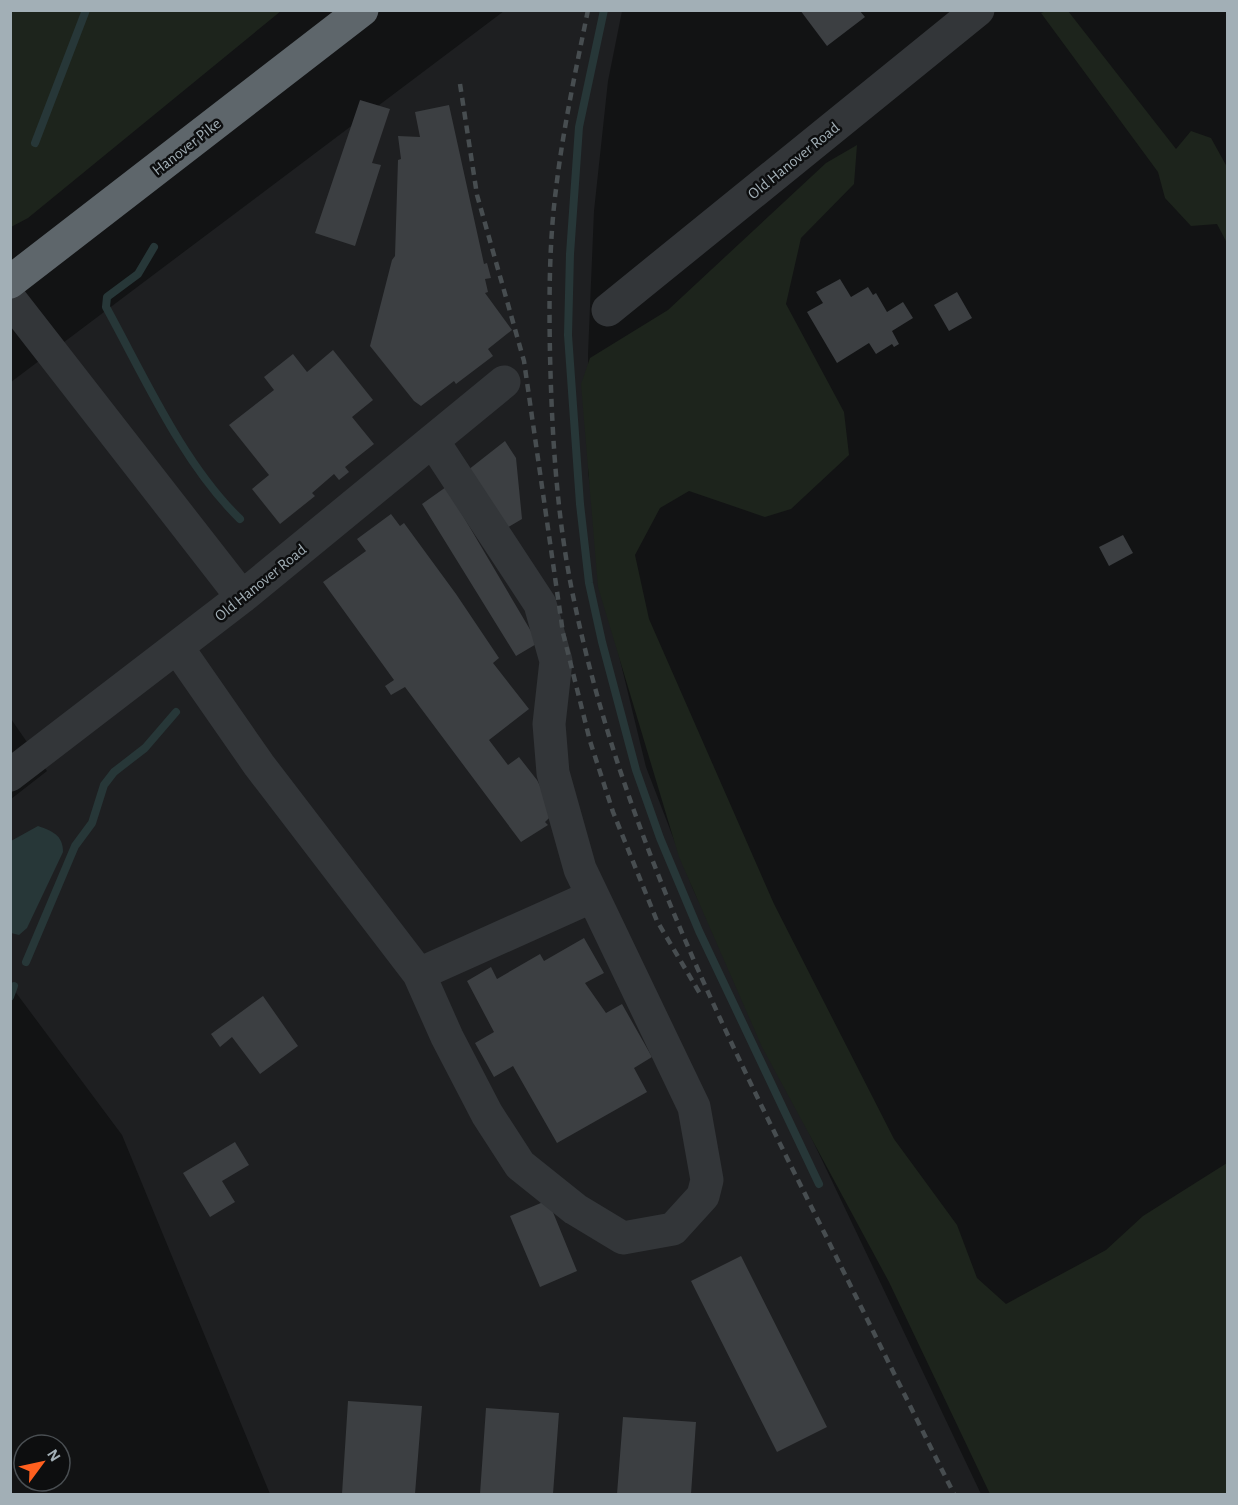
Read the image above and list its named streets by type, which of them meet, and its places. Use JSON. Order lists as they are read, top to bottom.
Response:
{
  "streets": {
    "highway": ["Hanover Pike"],
    "street": ["Old Hanover Road"]
  },
  "north": "top right"
}
